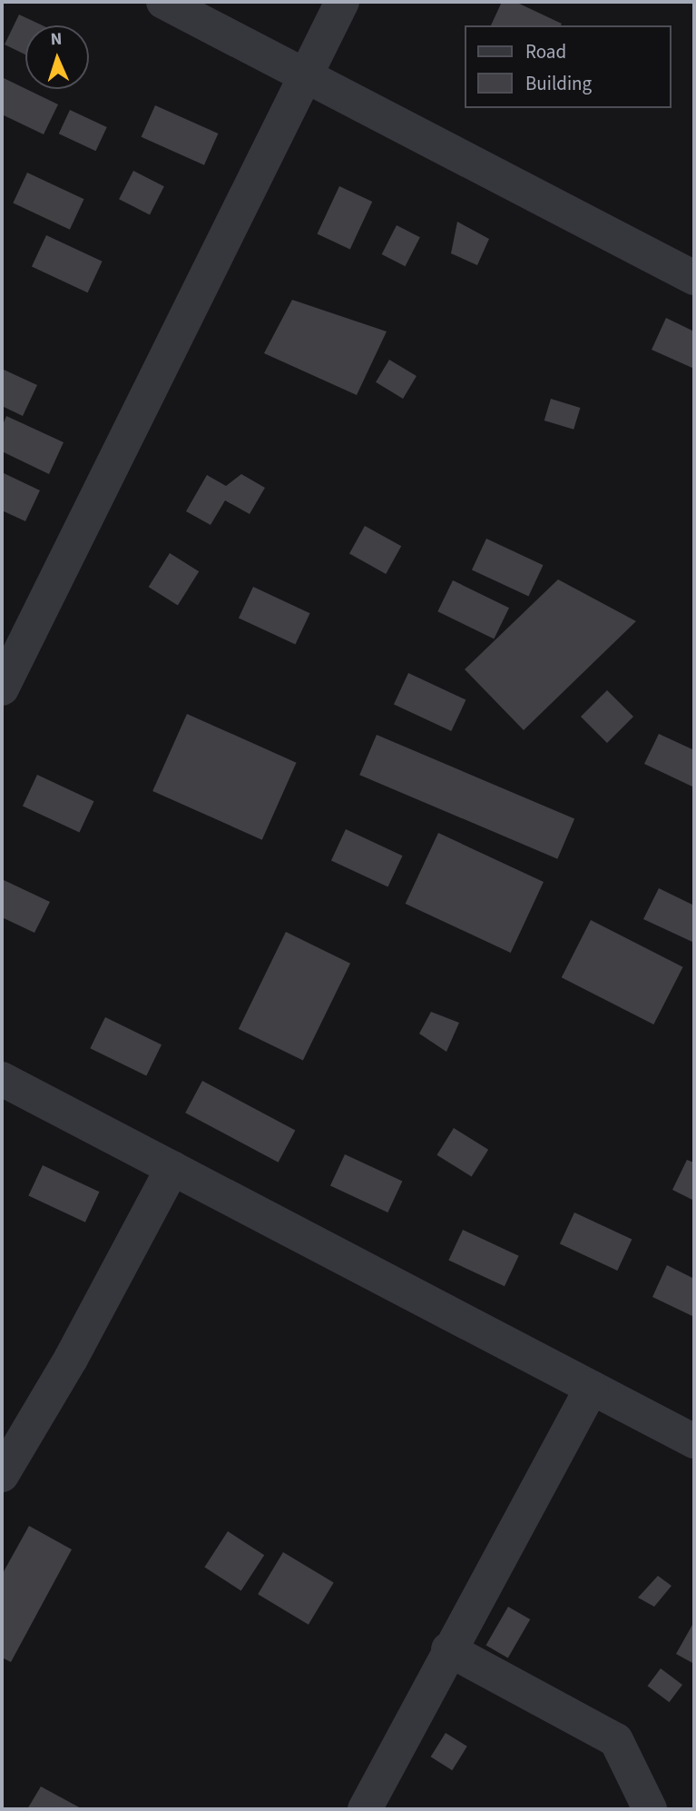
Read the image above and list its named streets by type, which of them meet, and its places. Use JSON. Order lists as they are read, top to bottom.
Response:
{
  "legend": ["Road", "Building"],
  "north": "top"
}
